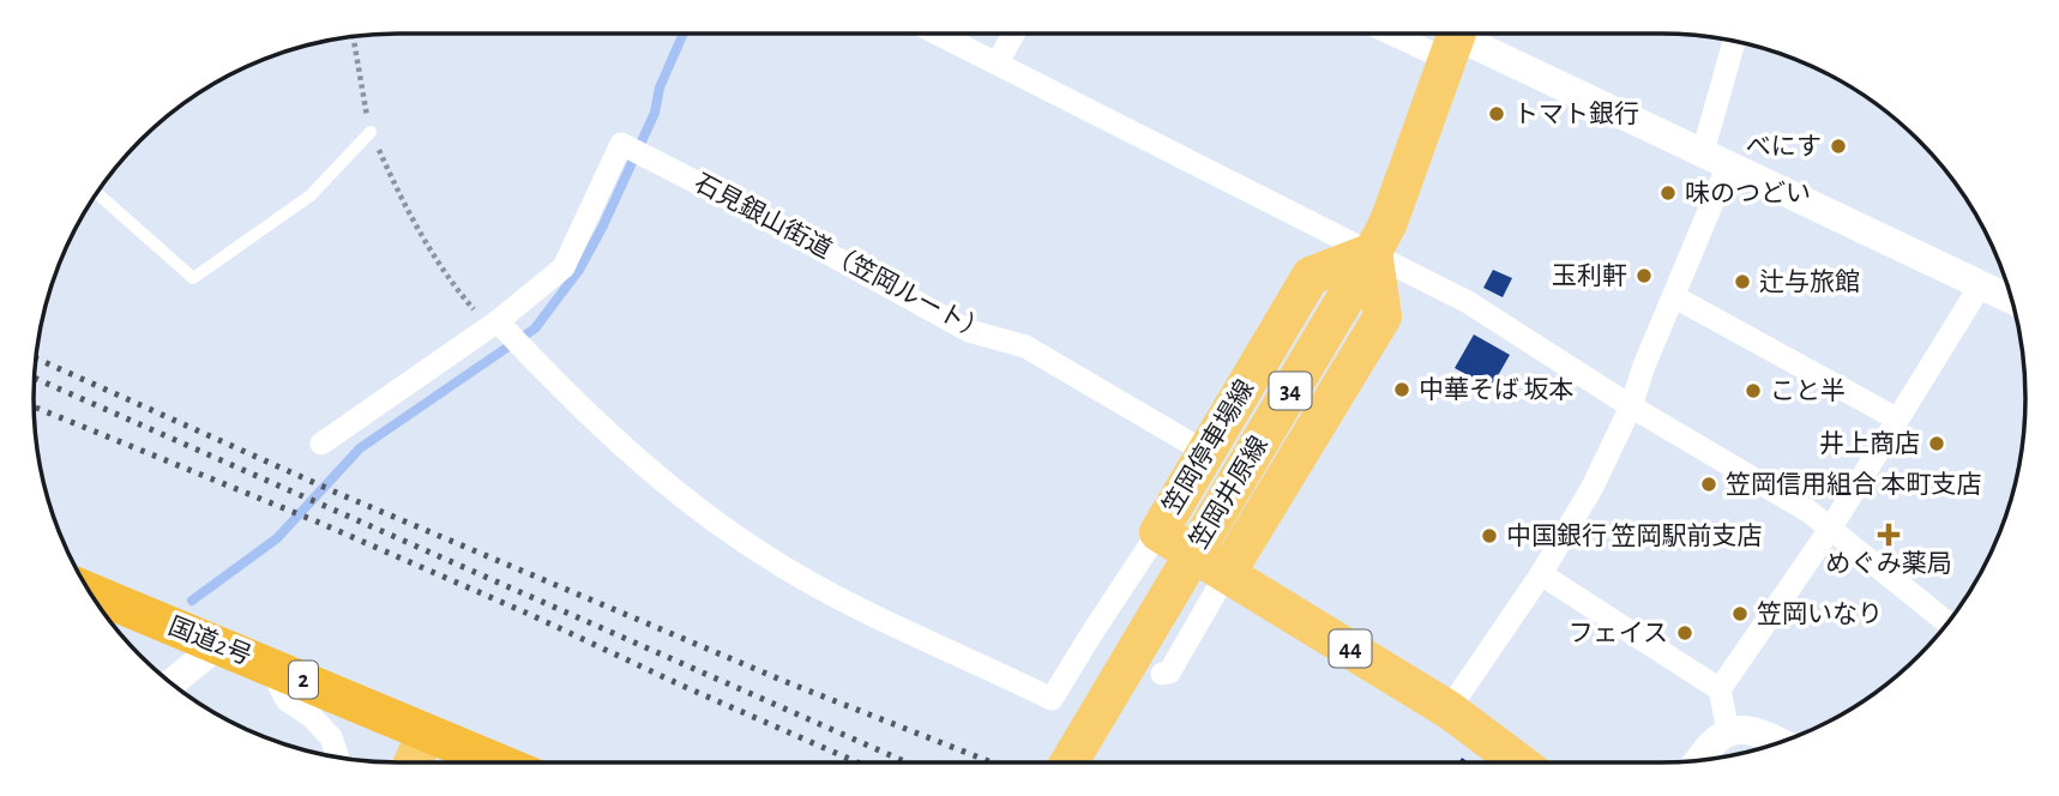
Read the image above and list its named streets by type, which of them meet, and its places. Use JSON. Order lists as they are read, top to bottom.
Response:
{
  "streets": {
    "highway": ["国道2号", "2"],
    "main road": [
      "34",
      "笠岡停車場線",
      "笠岡井原線",
      "44"
    ],
    "street": ["石見銀山街道（笠岡ルート）"]
  },
  "crossings": [
    ["石見銀山街道（笠岡ルート）", "笠岡停車場線"],
    ["笠岡停車場線", "笠岡井原線"]
  ],
  "places": {
    "other": [
      "トマト銀行",
      "べにす",
      "味のつどい",
      "玉利軒",
      "辻与旅館",
      "中華そば 坂本",
      "こと半",
      "井上商店",
      "笠岡信用組合 本町支店",
      "中国銀行 笠岡駅前支店",
      "笠岡いなり",
      "フェイス"
    ],
    "health": ["めぐみ薬局"]
  }
}
